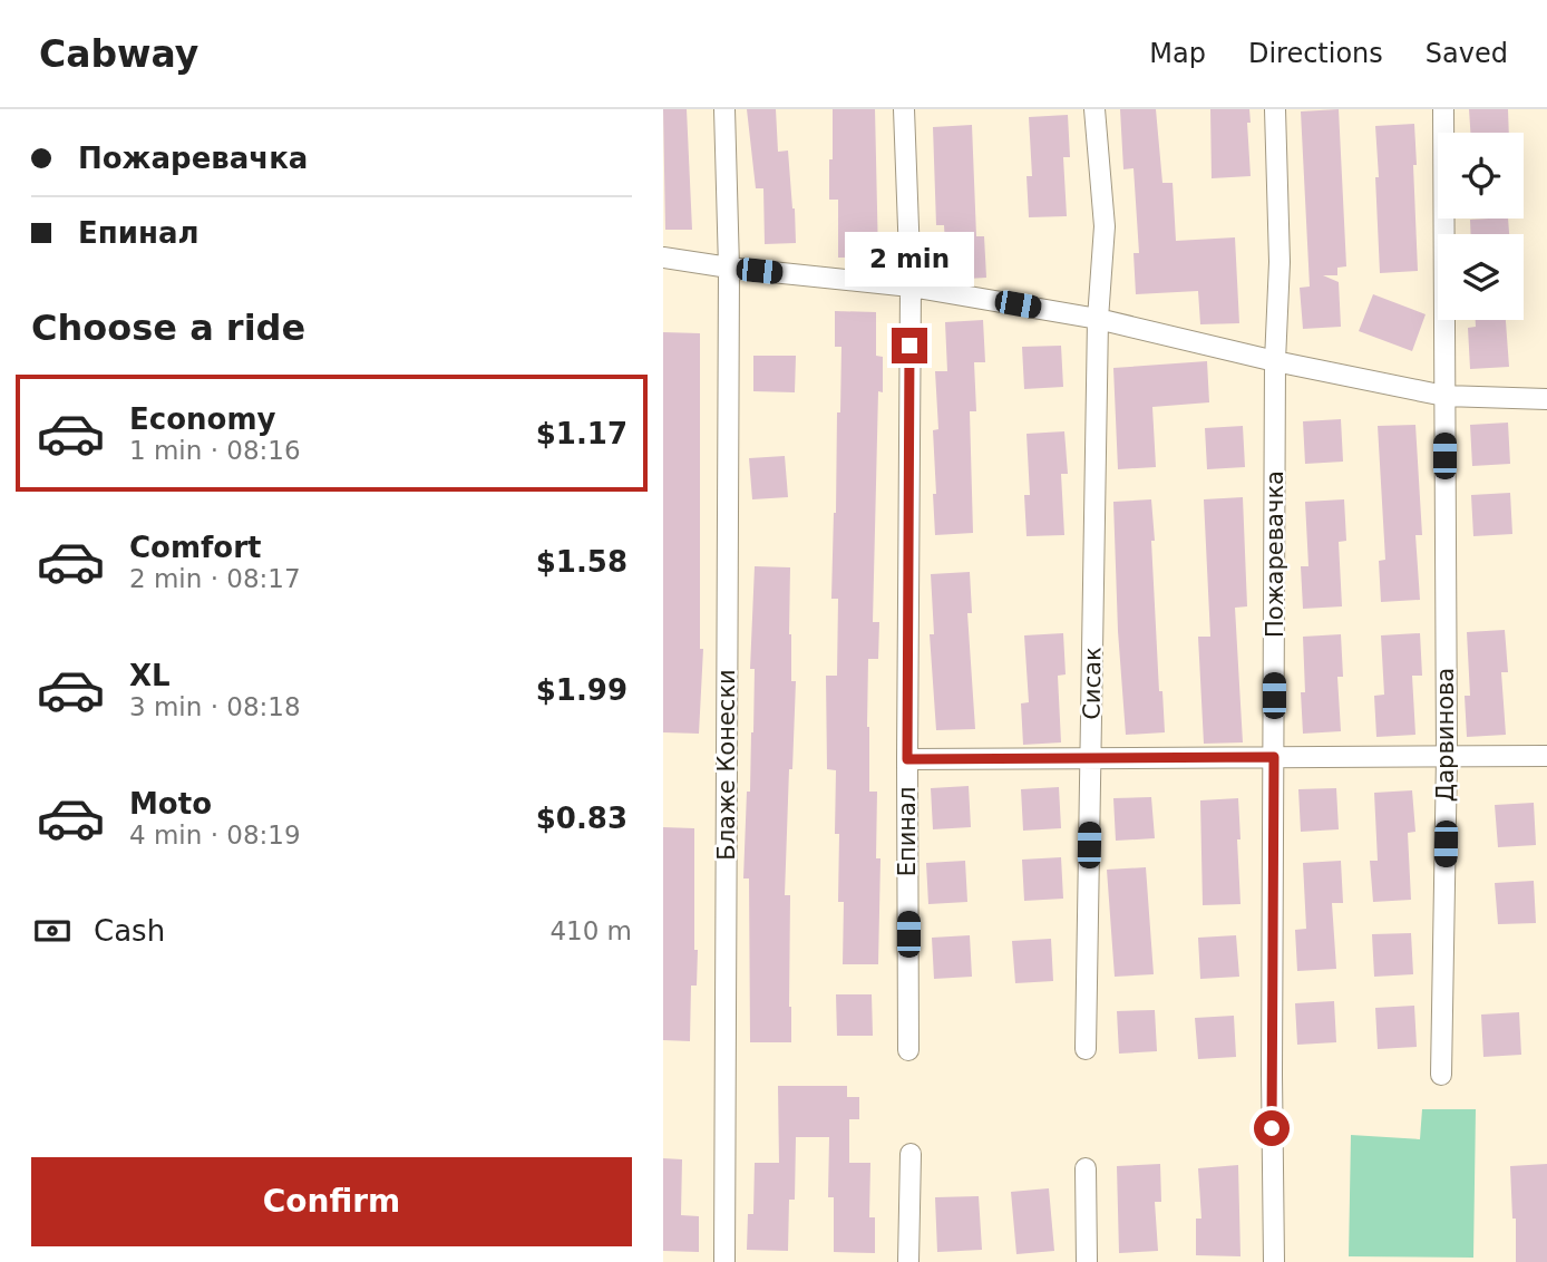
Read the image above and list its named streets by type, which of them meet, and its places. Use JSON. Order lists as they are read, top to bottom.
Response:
{
  "streets": {
    "street": [
      "Пожаревачка",
      "Сисак",
      "Дарвинова",
      "Блаже Конески",
      "Епинал"
    ]
  },
  "page": {
    "header": "Cabway",
    "nav": ["Map", "Directions", "Saved"],
    "banner": ["Пожаревачка", "Епинал"],
    "bubble": "2 min",
    "heading": "Choose a ride",
    "list": [
      {
        "name": "Economy",
        "note": "1 min · 08:16",
        "value": "$1.17"
      },
      {
        "name": "Comfort",
        "note": "2 min · 08:17",
        "value": "$1.58"
      },
      {
        "name": "XL",
        "note": "3 min · 08:18",
        "value": "$1.99"
      },
      {
        "name": "Moto",
        "note": "4 min · 08:19",
        "value": "$0.83"
      }
    ],
    "pay": ["Cash", "410 m"],
    "buttons": "Confirm"
  }
}
